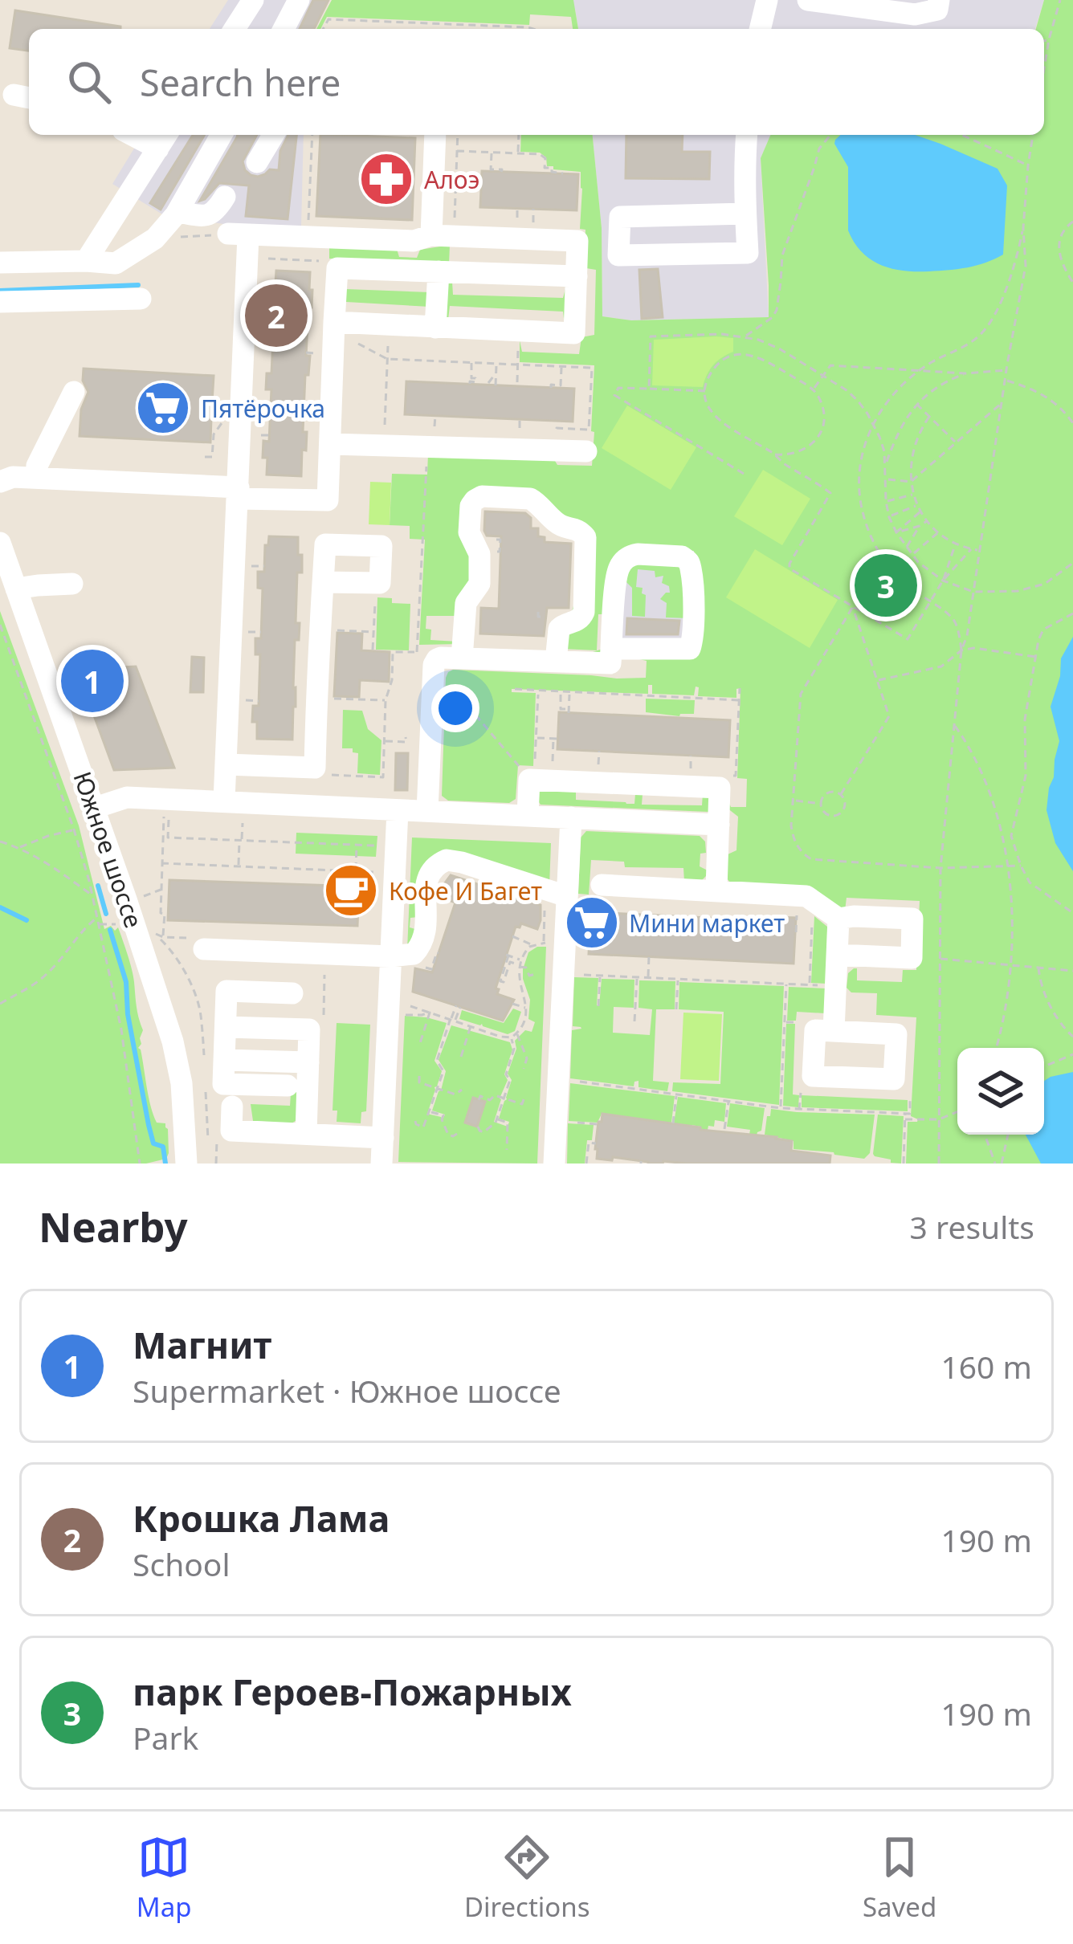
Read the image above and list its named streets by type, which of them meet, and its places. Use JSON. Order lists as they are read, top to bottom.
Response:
{
  "streets": {
    "street": ["Южное шоссе"]
  },
  "places": {
    "pharmacy": ["Алоэ"],
    "supermarket": ["Пятёрочка", "Мини маркет"],
    "cafe": ["Кофе И Багет"]
  },
  "page": {
    "search": "Search here",
    "pins": ["2", "3", "1"],
    "heading": ["Nearby", "3 results"],
    "list": [
      {
        "mark": "1",
        "name": "Магнит",
        "note": "Supermarket · Южное шоссе",
        "value": "160 m"
      },
      {
        "mark": "2",
        "name": "Крошка Лама",
        "note": "School",
        "value": "190 m"
      },
      {
        "mark": "3",
        "name": "парк Героев-Пожарных",
        "note": "Park",
        "value": "190 m"
      }
    ],
    "nav": ["Map", "Directions", "Saved"]
  }
}
